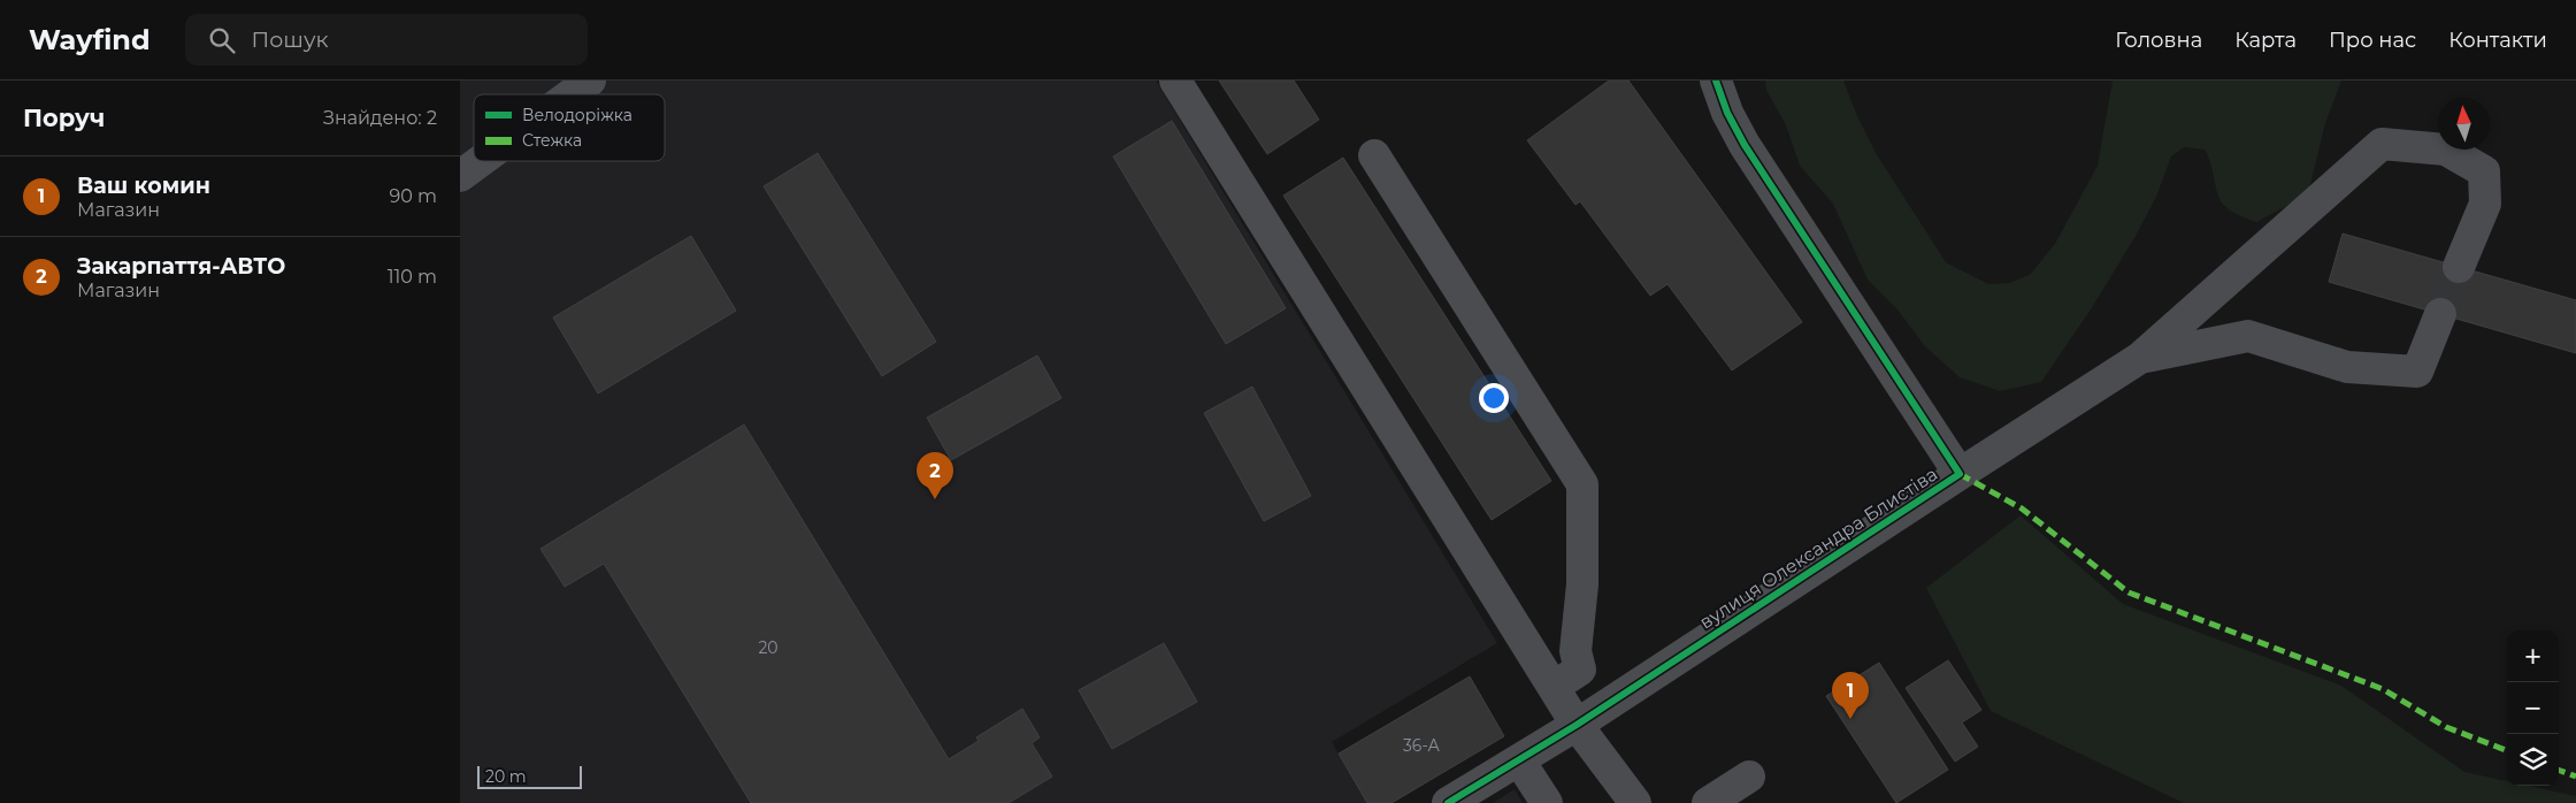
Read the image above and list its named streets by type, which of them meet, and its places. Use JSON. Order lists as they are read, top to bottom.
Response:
{
  "streets": {
    "street": ["вулиця Олександра Блистіва"]
  },
  "house_numbers": ["20", "36-А"],
  "legend": ["Велодоріжка", "Стежка"],
  "scale_bar": "20 m",
  "north": "top",
  "page": {
    "header": "Wayfind",
    "search": "Пошук",
    "nav": [
      "Головна",
      "Карта",
      "Про нас",
      "Контакти"
    ],
    "heading": ["Поруч", "Знайдено: 2"],
    "list": [
      {
        "mark": "1",
        "name": "Ваш комин",
        "note": "Магазин",
        "value": "90 m"
      },
      {
        "mark": "2",
        "name": "Закарпаття-АВТО",
        "note": "Магазин",
        "value": "110 m"
      }
    ],
    "pins": ["2", "1"],
    "map_buttons": ["+", "−"],
    "scale": "20 m"
  }
}
